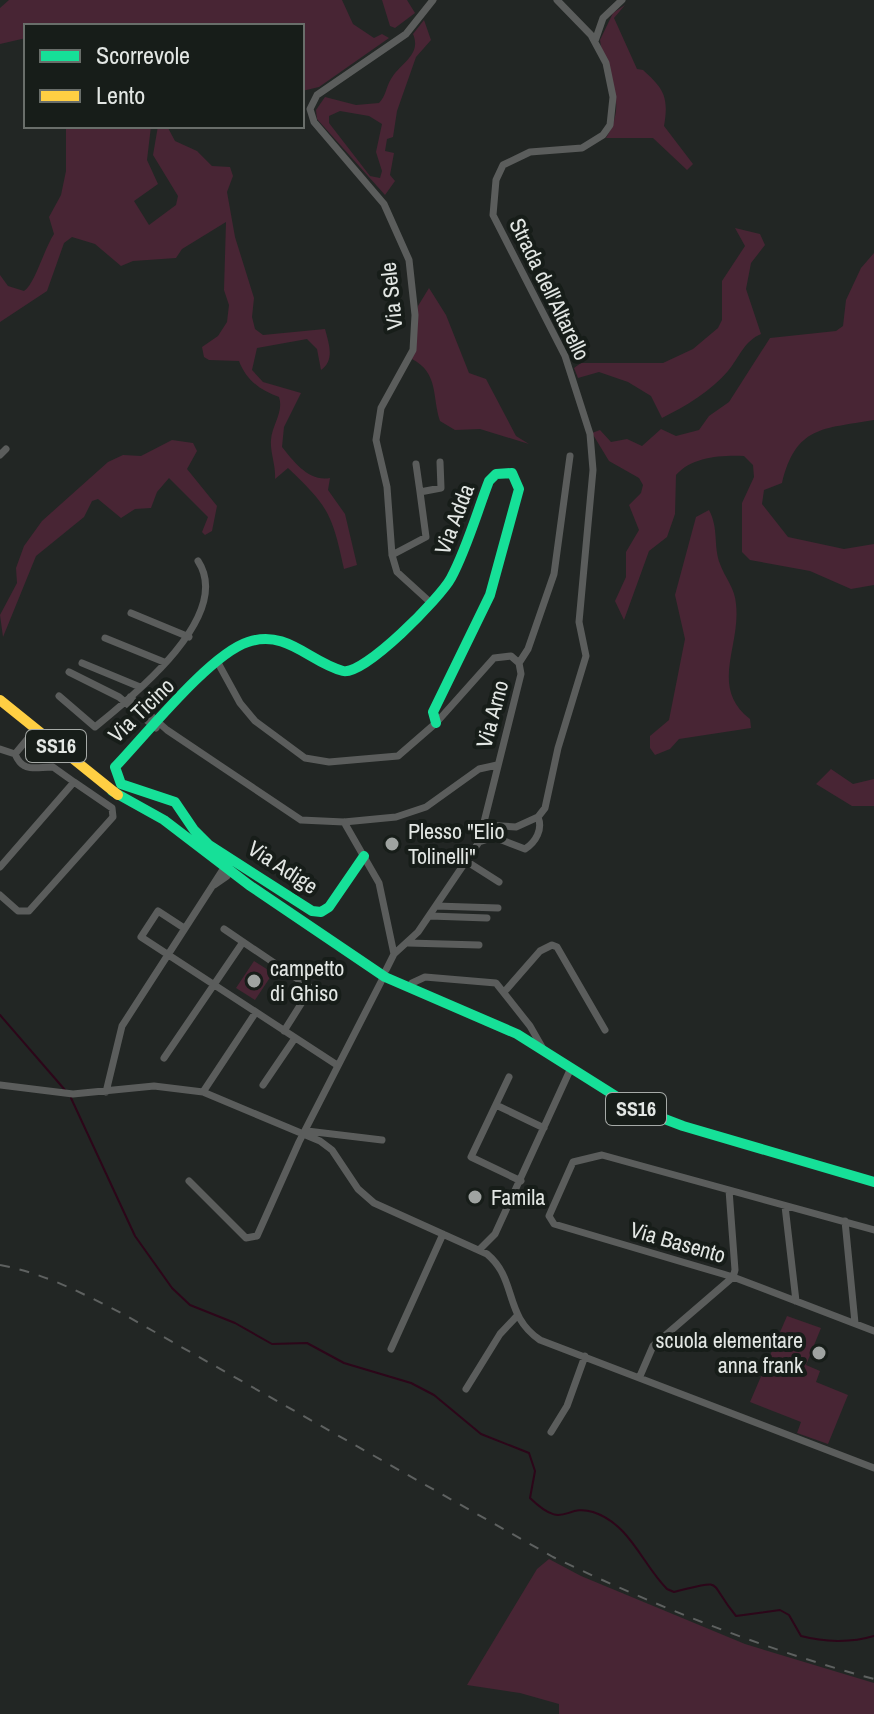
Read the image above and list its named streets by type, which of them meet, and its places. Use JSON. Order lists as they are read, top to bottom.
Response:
{
  "streets": {
    "street": [
      "Strada dell'Altarello",
      "Via Sele",
      "Via Adda",
      "Via Ticino",
      "Via Arno",
      "SS16",
      "Via Adige",
      "Via Basento"
    ]
  },
  "crossings": [
    ["Strada dell'Altarello", "Via Arno"],
    ["Via Sele", "Via Adda"],
    ["Via Adda", "Via Ticino"],
    ["Via Ticino", "Via Adige"]
  ],
  "places": [
    "Plesso \"Elio Tolinelli\"",
    "campetto di Ghiso",
    "Famila",
    "scuola elementare anna frank"
  ],
  "legend": ["Scorrevole", "Lento"]
}
